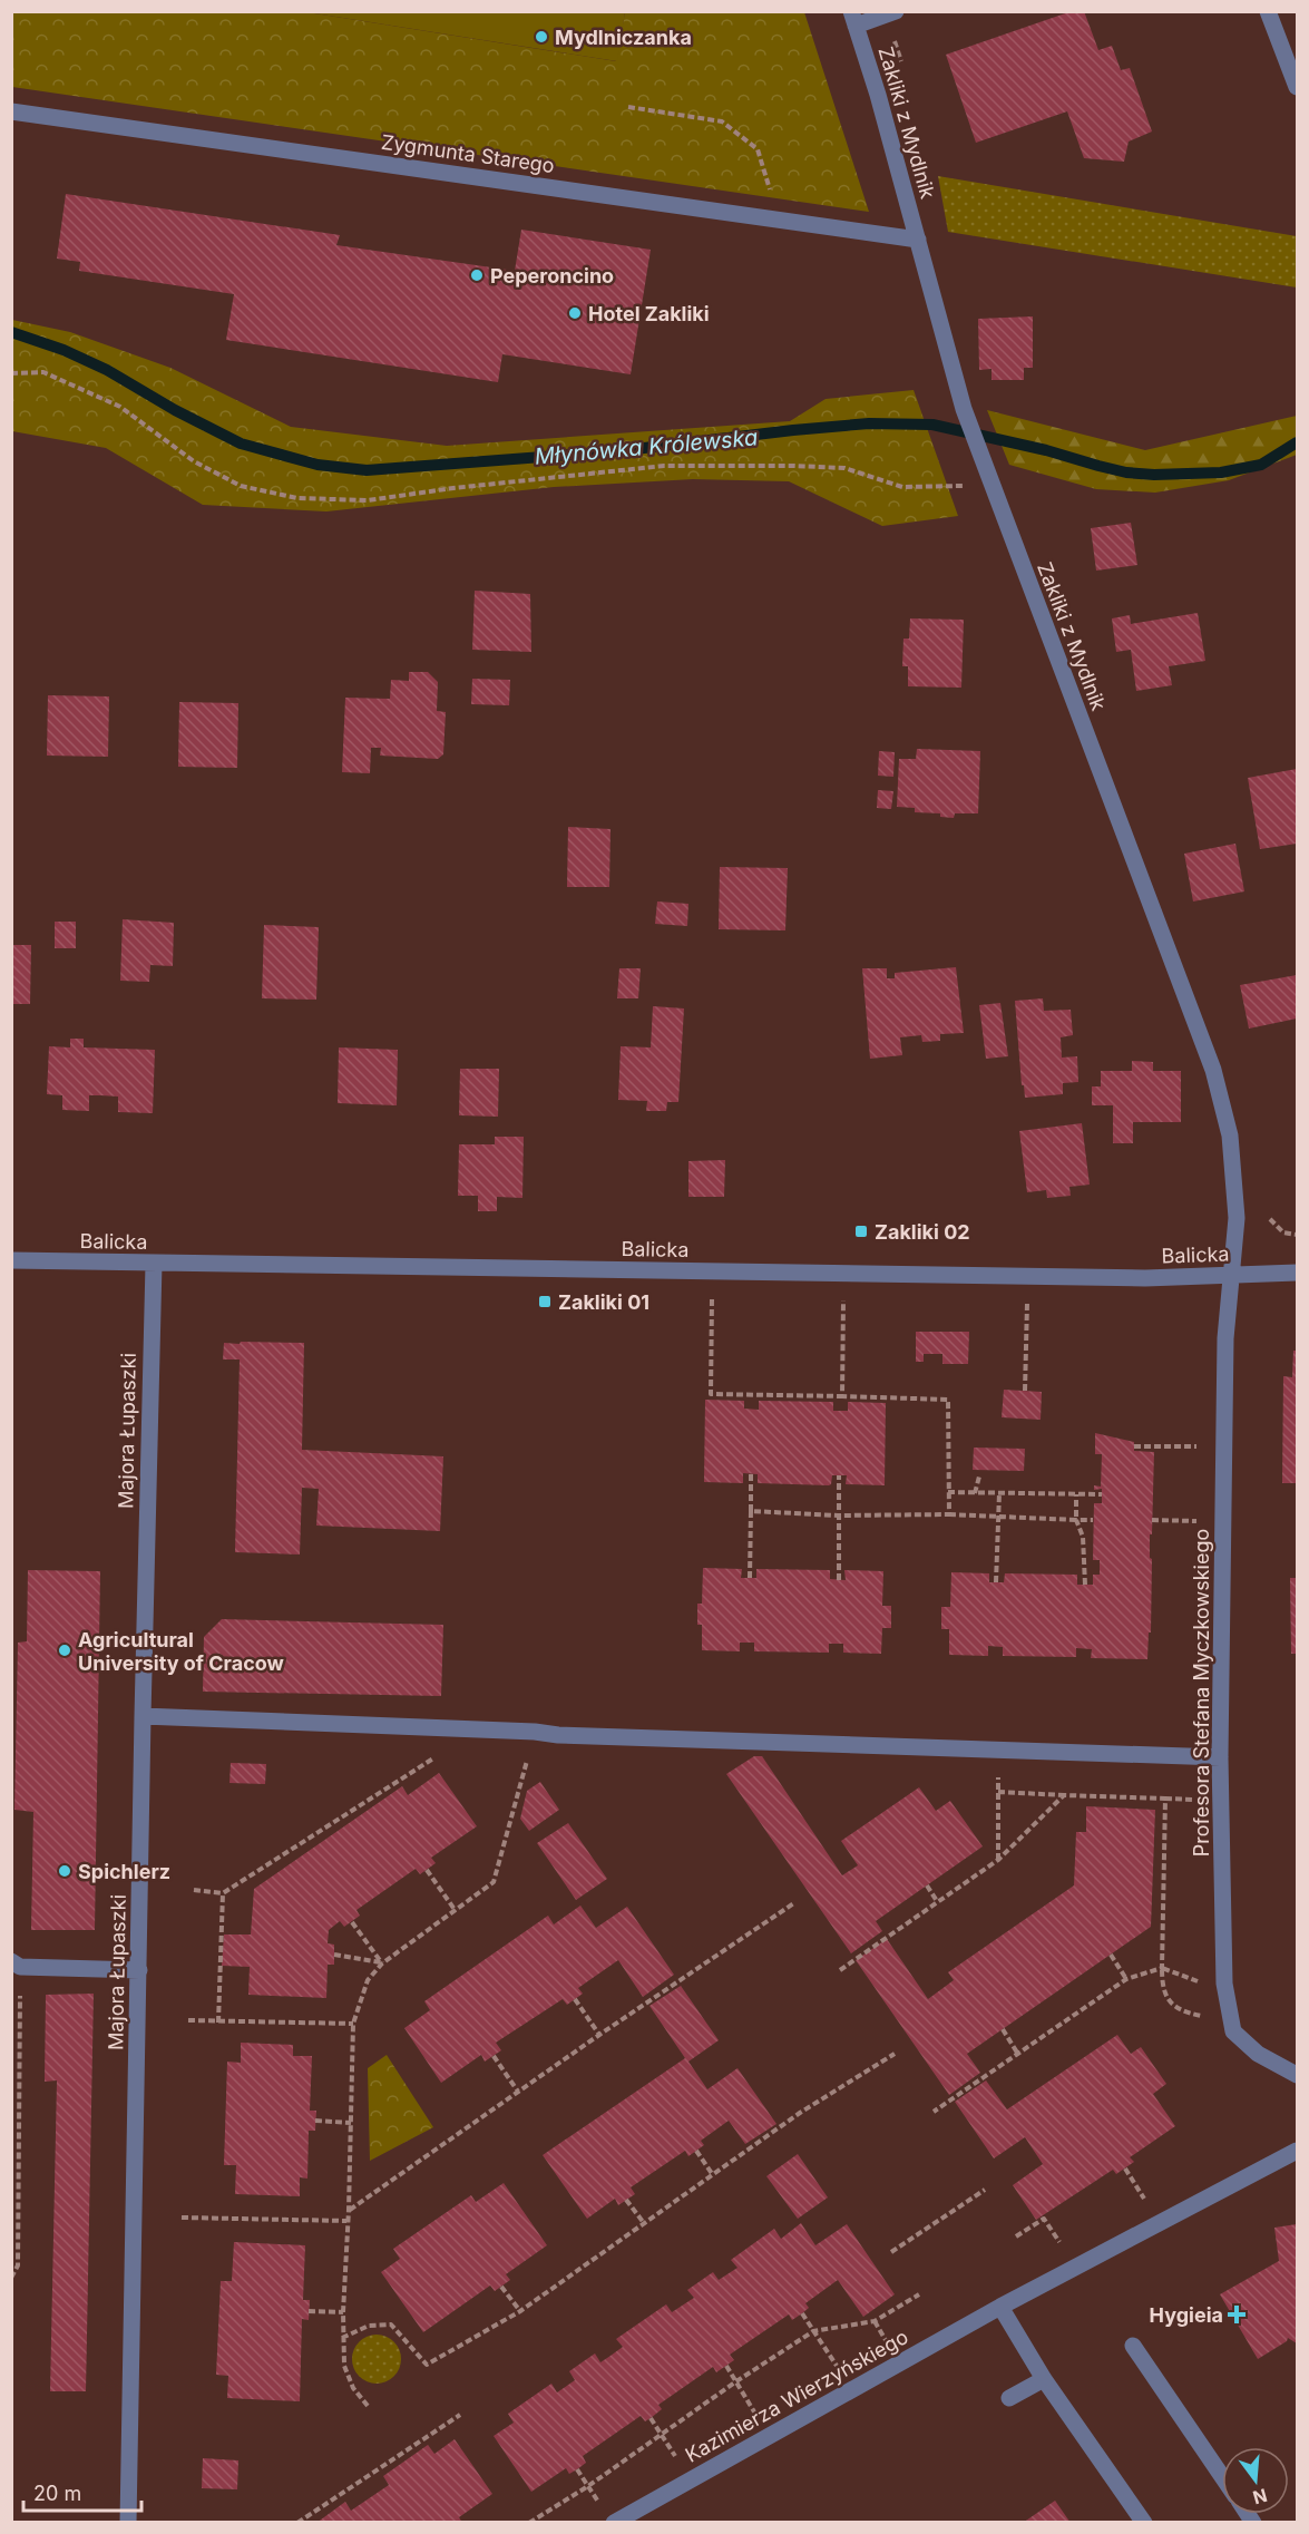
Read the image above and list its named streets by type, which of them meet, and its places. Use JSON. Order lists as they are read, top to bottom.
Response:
{
  "streets": {
    "street": [
      "Zakliki z Mydlnik",
      "Zygmunta Starego",
      "Balicka",
      "Majora Łupaszki",
      "Profesora Stefana Myczkowskiego",
      "Kazimierza Wierzyńskiego"
    ]
  },
  "crossings": [
    ["Zakliki z Mydlnik", "Zygmunta Starego"],
    ["Zakliki z Mydlnik", "Balicka"],
    ["Zakliki z Mydlnik", "Profesora Stefana Myczkowskiego"],
    ["Balicka", "Majora Łupaszki"],
    ["Balicka", "Profesora Stefana Myczkowskiego"]
  ],
  "water": ["Młynówka Królewska"],
  "places": {
    "other": [
      "Mydlniczanka",
      "Peperoncino",
      "Hotel Zakliki",
      "Agricultural University of Cracow",
      "Spichlerz"
    ],
    "transit": ["Zakliki 02", "Zakliki 01"],
    "health": ["Hygieia"]
  },
  "scale_bar": "20 m",
  "north": "bottom"
}
